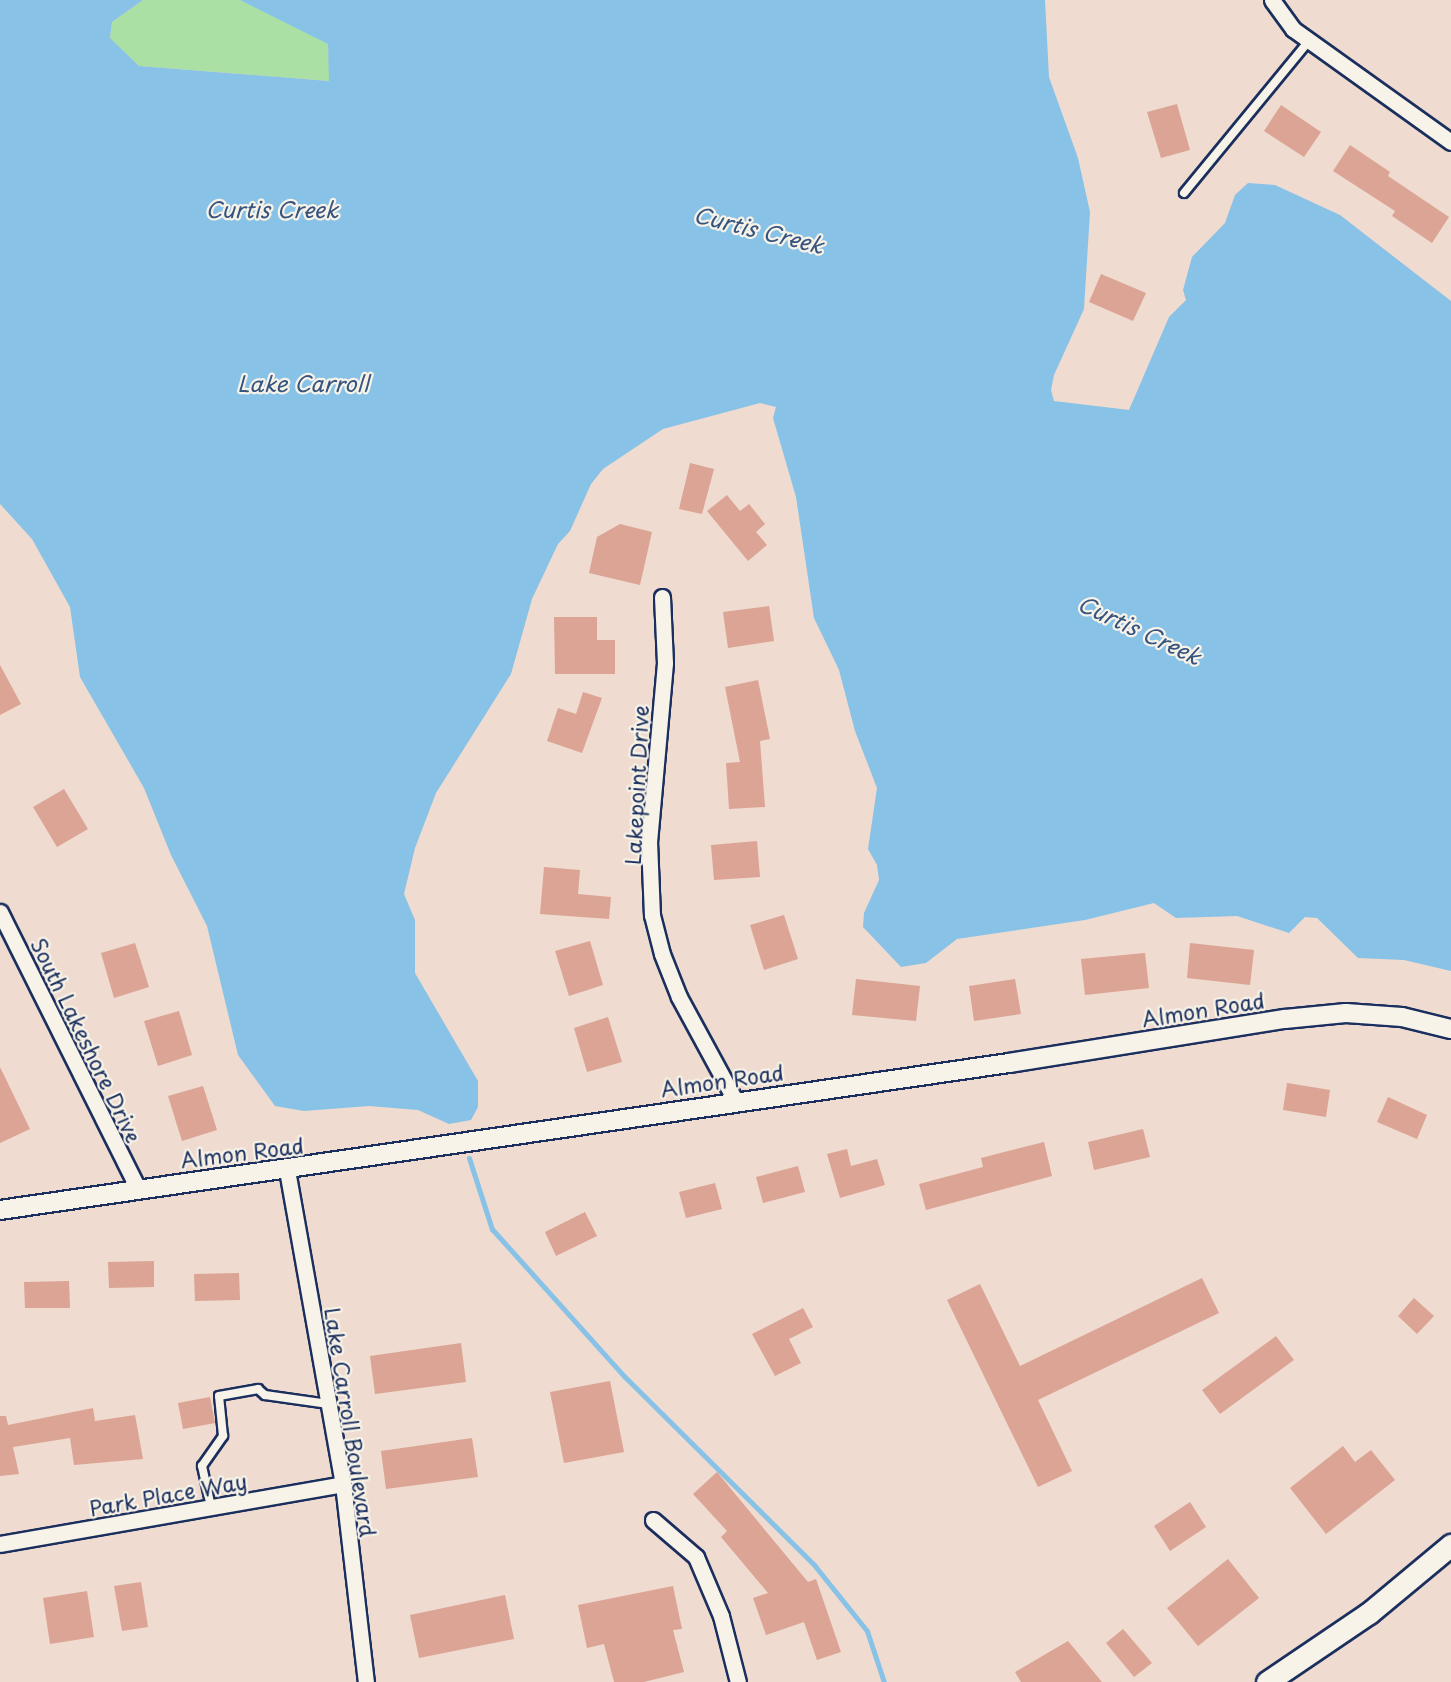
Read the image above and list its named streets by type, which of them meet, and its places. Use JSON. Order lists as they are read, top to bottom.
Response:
{
  "streets": {
    "street": [
      "Lakepoint Drive",
      "Almon Road",
      "South Lakeshore Drive",
      "Lake Carroll Boulevard",
      "Park Place Way"
    ]
  },
  "crossings": [
    ["Lakepoint Drive", "Almon Road"],
    ["Almon Road", "South Lakeshore Drive"],
    ["Almon Road", "Lake Carroll Boulevard"],
    ["Lake Carroll Boulevard", "Park Place Way"]
  ],
  "water": ["Curtis Creek", "Lake Carroll"]
}
